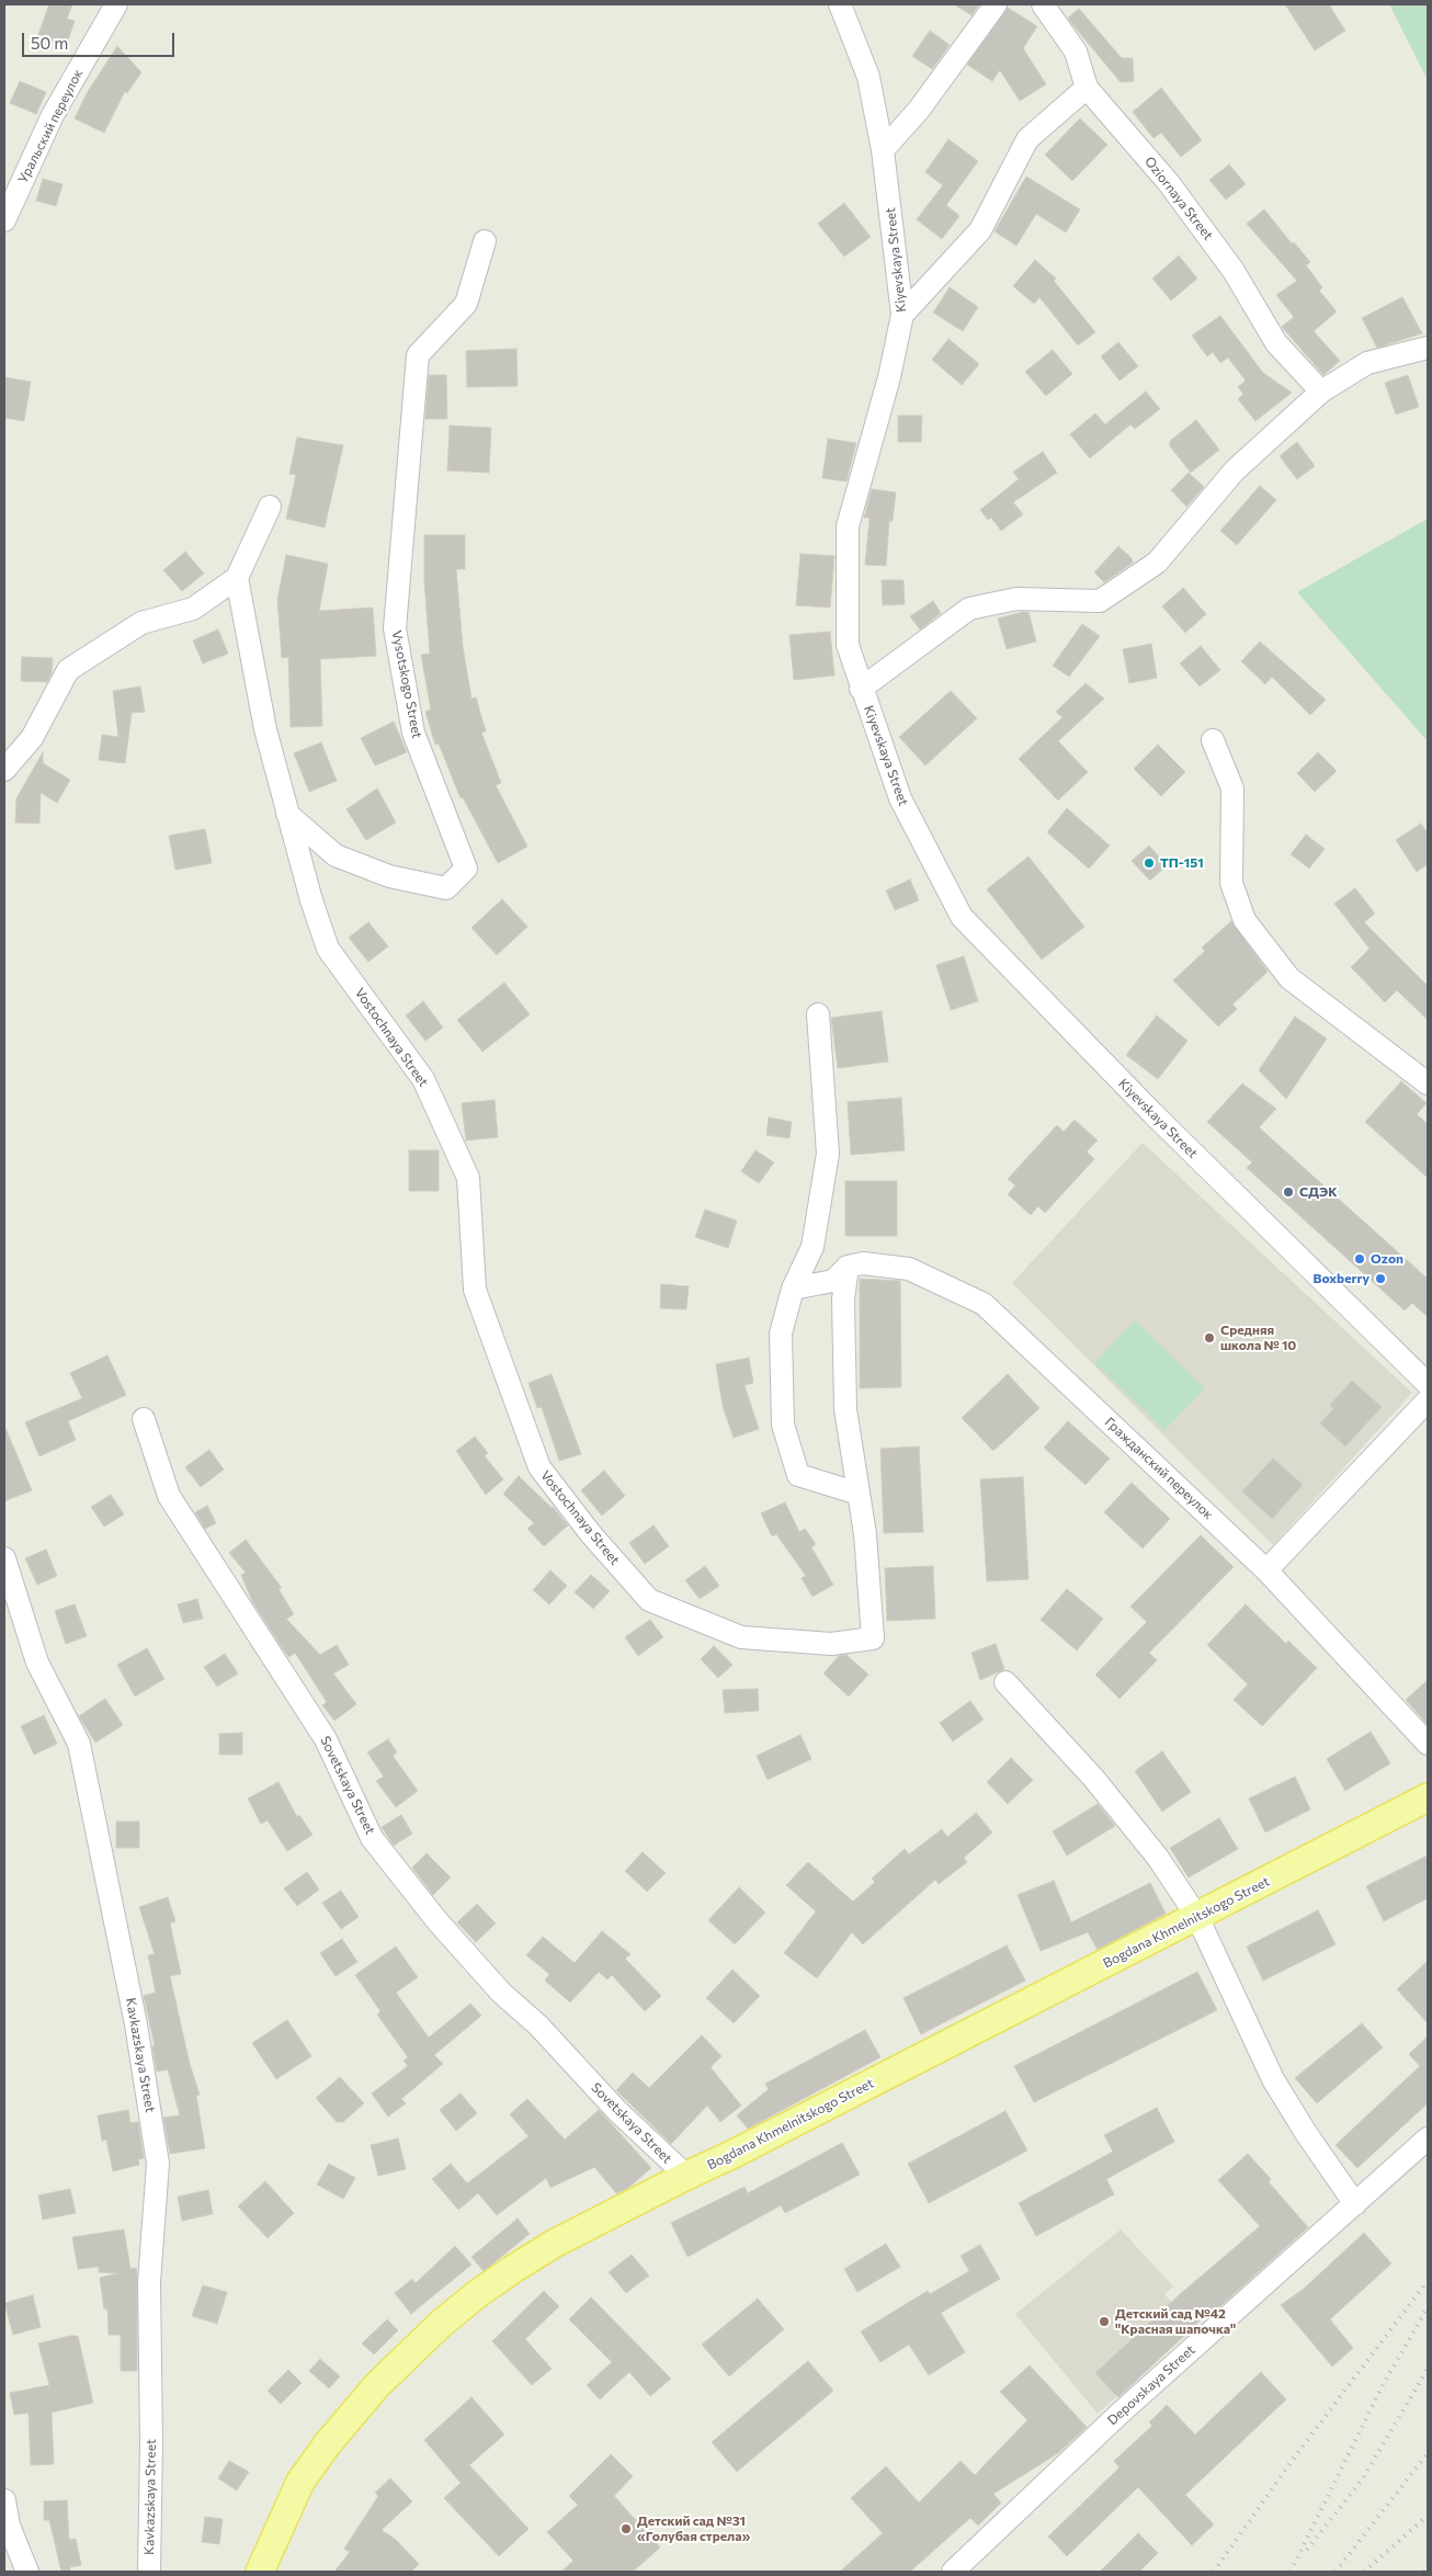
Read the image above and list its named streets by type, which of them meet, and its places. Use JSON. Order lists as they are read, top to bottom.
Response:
{
  "streets": {
    "main road": ["Bogdana Khmelnitskogo Street"],
    "street": [
      "Уральский переулок",
      "Oziornaya Street",
      "Kiyevskaya Street",
      "Vysotskogo Street",
      "Vostochnaya Street",
      "Гражданский переулок",
      "Sovetskaya Street",
      "Kavkazskaya Street",
      "Depovskaya Street"
    ]
  },
  "crossings": [
    ["Vysotskogo Street", "Vostochnaya Street"],
    ["Sovetskaya Street", "Bogdana Khmelnitskogo Street"]
  ],
  "places": [
    "ТП-151",
    "СДЭК",
    "Ozon",
    "Boxberry",
    "Средняя школа № 10",
    "Детский сад №42 \"Красная шапочка\"",
    "Детский сад №31 «Голубая стрела»"
  ],
  "scale_bar": "50 m"
}
